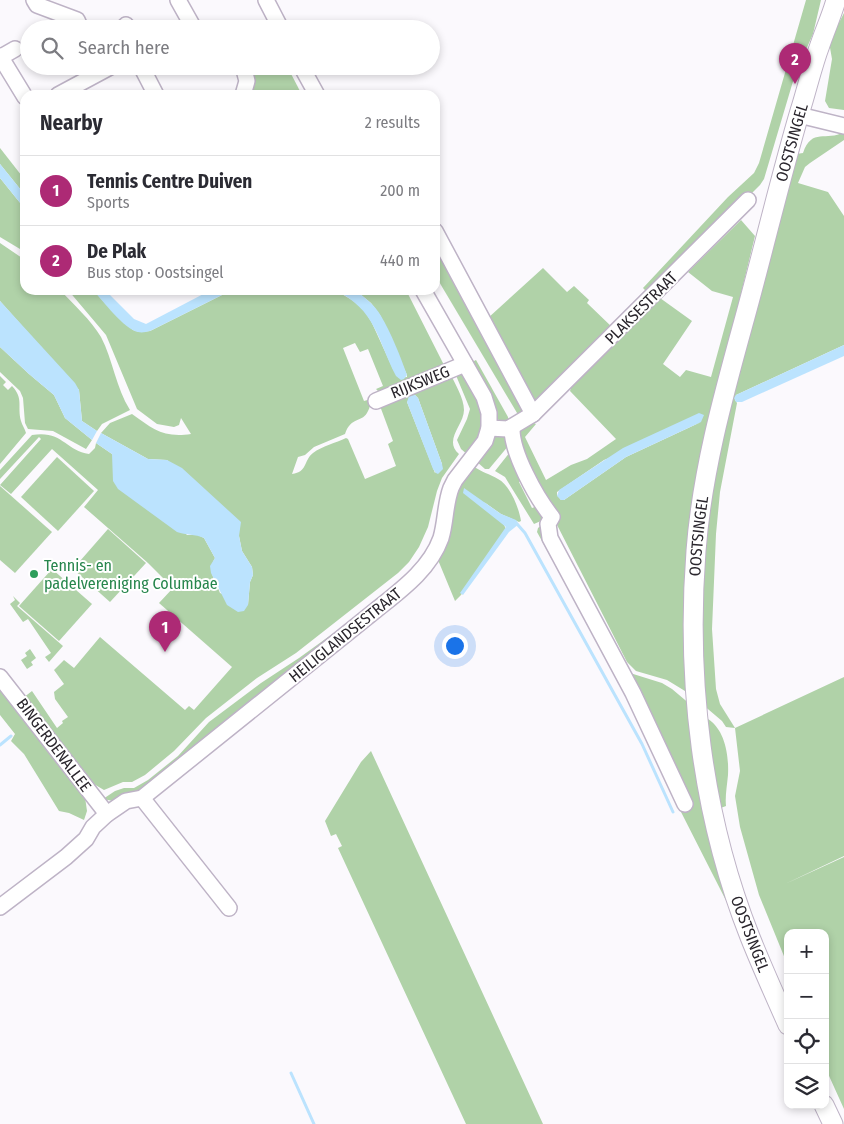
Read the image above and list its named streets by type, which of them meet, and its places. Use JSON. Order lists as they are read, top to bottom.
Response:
{
  "streets": {
    "main road": ["OOSTSINGEL"],
    "street": [
      "PLAKSESTRAAT",
      "RIJKSWEG",
      "HEILIGLANDSESTRAAT",
      "BINGERDENALLEE"
    ]
  },
  "crossings": [
    ["PLAKSESTRAAT", "RIJKSWEG"],
    ["PLAKSESTRAAT", "HEILIGLANDSESTRAAT"],
    ["RIJKSWEG", "HEILIGLANDSESTRAAT"],
    ["HEILIGLANDSESTRAAT", "BINGERDENALLEE"]
  ],
  "places": ["Tennis- en padelvereniging Columbae"],
  "page": {
    "search": "Search here",
    "pins": ["2", "1"],
    "heading": ["Nearby", "2 results"],
    "list": [
      {
        "mark": "1",
        "name": "Tennis Centre Duiven",
        "note": "Sports",
        "value": "200 m"
      },
      {
        "mark": "2",
        "name": "De Plak",
        "note": "Bus stop · Oostsingel",
        "value": "440 m"
      }
    ],
    "map_buttons": ["+", "−"]
  }
}
